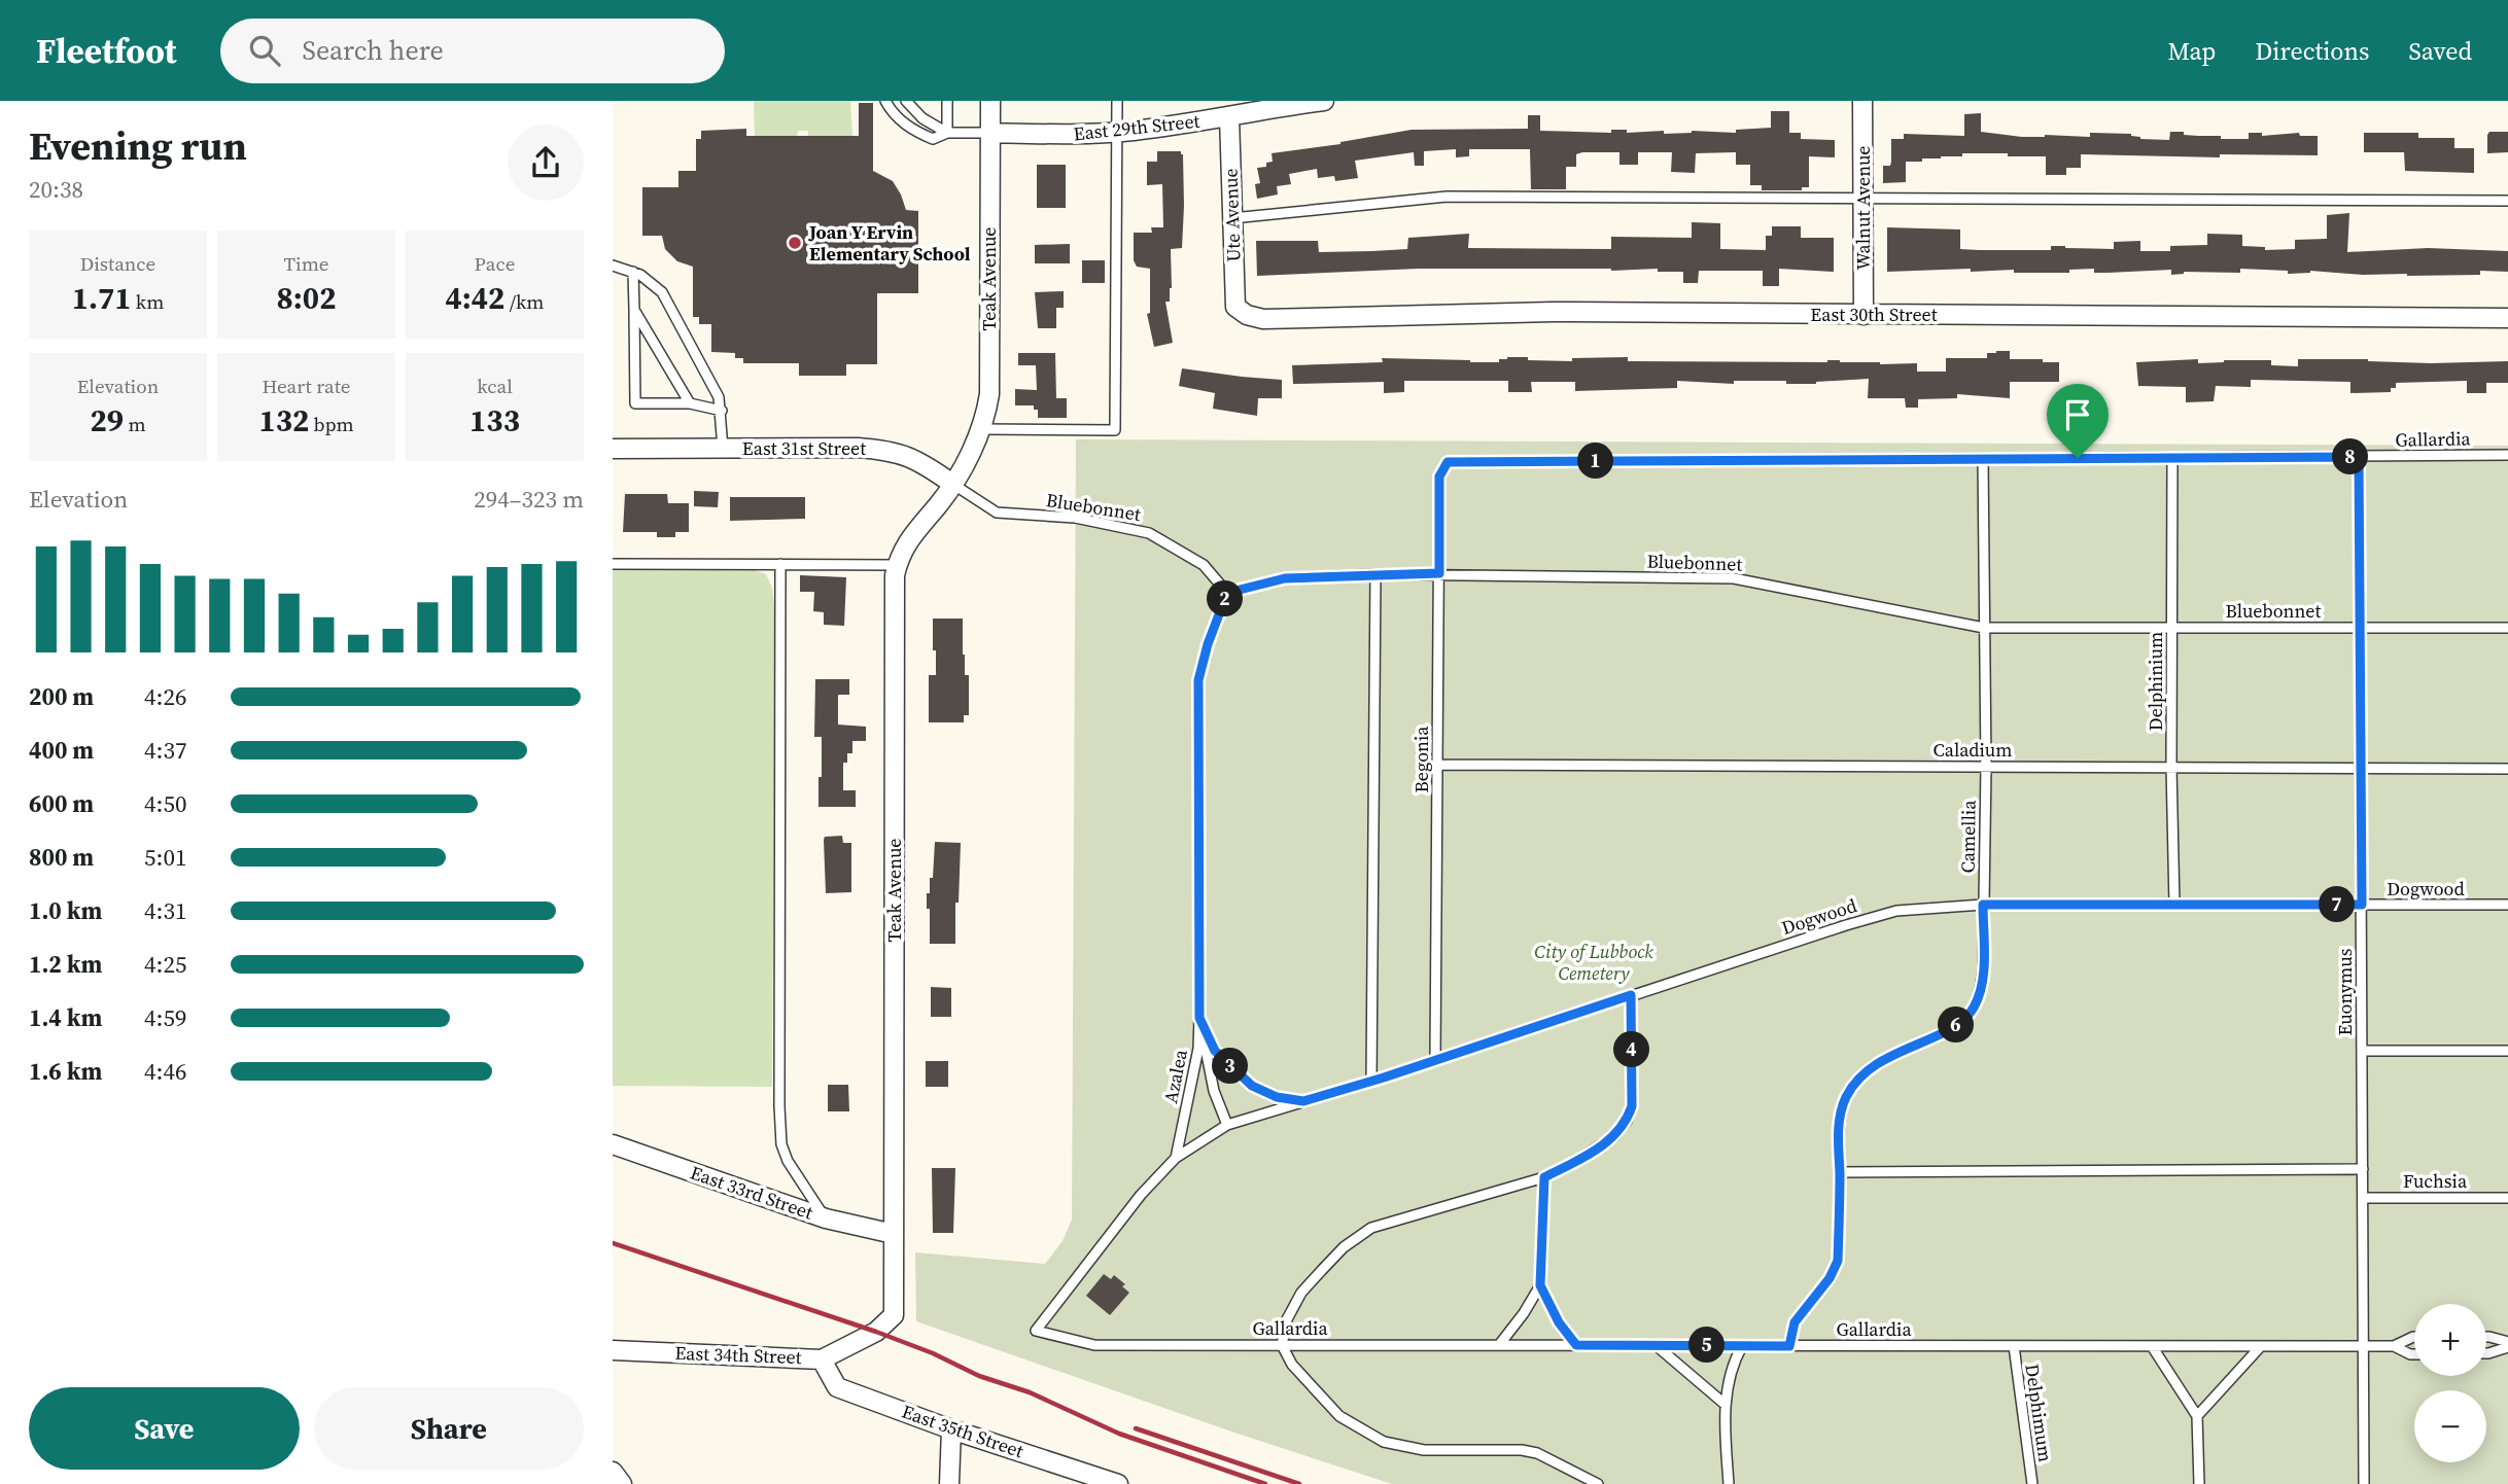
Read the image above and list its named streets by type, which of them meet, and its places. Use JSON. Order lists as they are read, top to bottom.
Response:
{
  "streets": {
    "street": [
      "East 29th Street",
      "Walnut Avenue",
      "Ute Avenue",
      "Teak Avenue",
      "East 30th Street",
      "East 31st Street",
      "East 33rd Street",
      "East 34th Street",
      "East 35th Street"
    ],
    "lane": [
      "Gallardia",
      "Bluebonnet",
      "Delphinium",
      "Caladium",
      "Begonia",
      "Camellia",
      "Dogwood",
      "Euonymus",
      "Azalea",
      "Fuchsia",
      "Delphimum"
    ]
  },
  "crossings": [
    ["East 29th Street", "Ute Avenue"],
    ["East 29th Street", "Teak Avenue"],
    ["Walnut Avenue", "East 30th Street"],
    ["Ute Avenue", "East 30th Street"],
    ["Teak Avenue", "East 31st Street"],
    ["Teak Avenue", "Bluebonnet"],
    ["Teak Avenue", "East 33rd Street"],
    ["Teak Avenue", "East 34th Street"],
    ["Gallardia", "Delphinium"],
    ["Gallardia", "Begonia"],
    ["Gallardia", "Camellia"],
    ["Gallardia", "Dogwood"],
    ["Gallardia", "Euonymus"],
    ["Gallardia", "Azalea"],
    ["Gallardia", "Delphimum"],
    ["East 31st Street", "Bluebonnet"],
    ["Bluebonnet", "Delphinium"],
    ["Bluebonnet", "Begonia"],
    ["Bluebonnet", "Camellia"],
    ["Bluebonnet", "Euonymus"],
    ["Bluebonnet", "Azalea"],
    ["Delphinium", "Caladium"],
    ["Delphinium", "Dogwood"],
    ["Caladium", "Begonia"],
    ["Caladium", "Camellia"],
    ["Caladium", "Euonymus"],
    ["Begonia", "Dogwood"],
    ["Camellia", "Dogwood"],
    ["Dogwood", "Euonymus"],
    ["Dogwood", "Azalea"],
    ["Euonymus", "Fuchsia"],
    ["East 34th Street", "East 35th Street"]
  ],
  "parks": ["City of Lubbock Cemetery"],
  "places": ["Joan Y Ervin Elementary School"],
  "page": {
    "header": "Fleetfoot",
    "search": "Search here",
    "nav": ["Map", "Directions", "Saved"],
    "heading": ["Evening run", "20:38"],
    "stats": [
      ["Distance", "1.71 km"],
      ["Time", "8:02"],
      ["Pace", "4:42 /km"],
      ["Elevation", "29 m"],
      ["Heart rate", "132 bpm"],
      ["kcal", "133"]
    ],
    "pins": [
      "8",
      "1",
      "2",
      "7",
      "6",
      "4",
      "3",
      "5"
    ],
    "chart": ["Elevation", "294–323 m"],
    "list": [
      {
        "name": "200 m",
        "note": "4:26"
      },
      {
        "name": "400 m",
        "note": "4:37"
      },
      {
        "name": "600 m",
        "note": "4:50"
      },
      {
        "name": "800 m",
        "note": "5:01"
      },
      {
        "name": "1.0 km",
        "note": "4:31"
      },
      {
        "name": "1.2 km",
        "note": "4:25"
      },
      {
        "name": "1.4 km",
        "note": "4:59"
      },
      {
        "name": "1.6 km",
        "note": "4:46"
      }
    ],
    "map_buttons": ["+", "−"],
    "buttons": ["Save", "Share"]
  }
}
